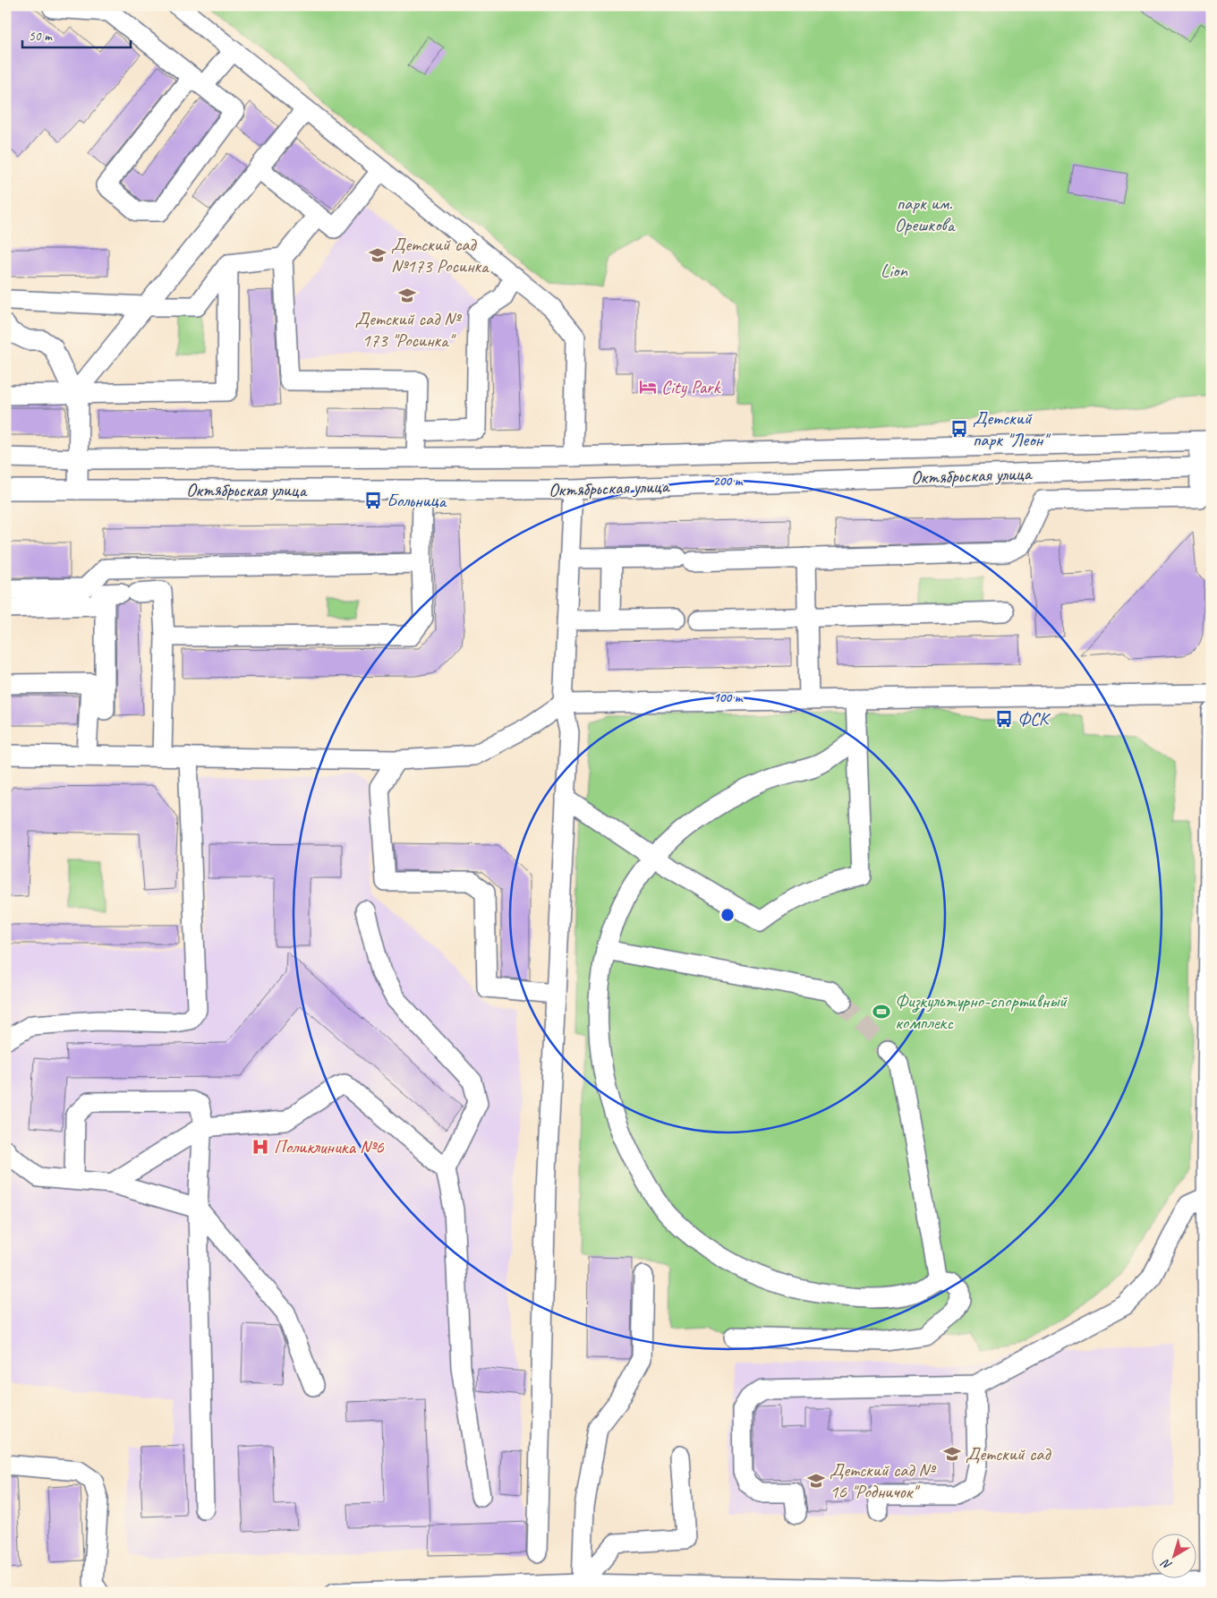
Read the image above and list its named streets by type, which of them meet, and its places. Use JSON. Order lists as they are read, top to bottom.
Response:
{
  "streets": {
    "street": ["Октябрьская улица"]
  },
  "parks": ["парк им. Орешкова", "Lion"],
  "places": {
    "school or university": [
      "Детский сад №173 Росинка",
      "Детский сад № 173 \"Росинка\"",
      "Детский сад",
      "Детский сад № 16 \"Родничок\""
    ],
    "hotel": ["City Park"],
    "bus stop": ["Детский парк \"Леон\"", "Больница", "ФСК"],
    "sports": ["Физкультурно-спортивный комплекс"],
    "hospital": ["Поликлиника №6"]
  },
  "scale_bar": "50 m",
  "north": "bottom left",
  "rings": ["200 m", "100 m"]
}
